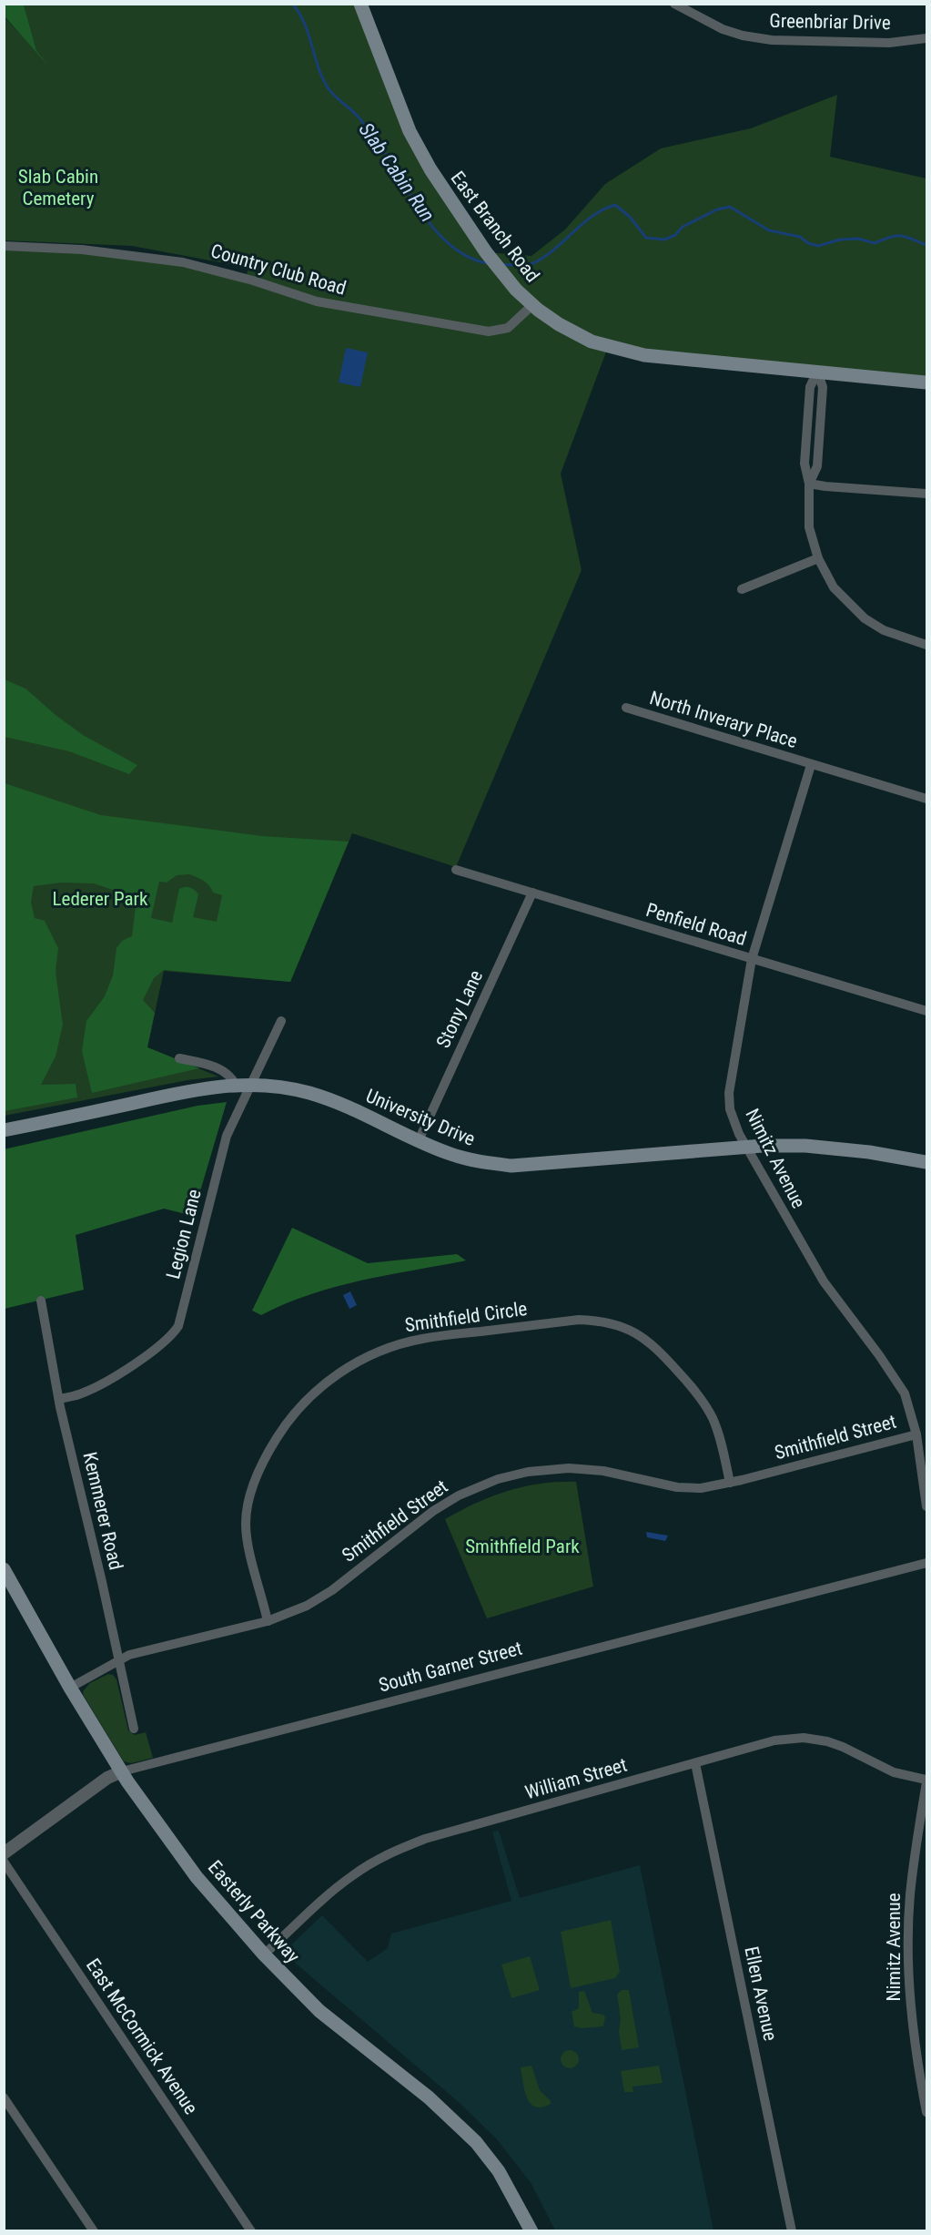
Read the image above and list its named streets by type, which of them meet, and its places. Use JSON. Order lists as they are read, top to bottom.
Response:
{
  "streets": {
    "main road": ["East Branch Road", "University Drive", "Easterly Parkway"],
    "street": [
      "Greenbriar Drive",
      "Country Club Road",
      "North Inverary Place",
      "Penfield Road",
      "Stony Lane",
      "Nimitz Avenue",
      "Legion Lane",
      "Smithfield Circle",
      "Smithfield Street",
      "Kemmerer Road",
      "South Garner Street",
      "William Street",
      "Ellen Avenue",
      "East McCormick Avenue"
    ]
  },
  "crossings": [
    ["East Branch Road", "Country Club Road"],
    ["North Inverary Place", "Nimitz Avenue"],
    ["Penfield Road", "Stony Lane"],
    ["Penfield Road", "Nimitz Avenue"],
    ["Stony Lane", "University Drive"],
    ["University Drive", "Nimitz Avenue"],
    ["University Drive", "Legion Lane"],
    ["Nimitz Avenue", "Smithfield Street"],
    ["Nimitz Avenue", "William Street"],
    ["Legion Lane", "Kemmerer Road"],
    ["Smithfield Circle", "Smithfield Street"],
    ["Smithfield Street", "Kemmerer Road"],
    ["Smithfield Street", "Easterly Parkway"],
    ["South Garner Street", "Easterly Parkway"],
    ["William Street", "Easterly Parkway"],
    ["William Street", "Ellen Avenue"]
  ],
  "water": ["Slab Cabin Run"],
  "parks": ["Slab Cabin Cemetery", "Lederer Park", "Smithfield Park"]
}
